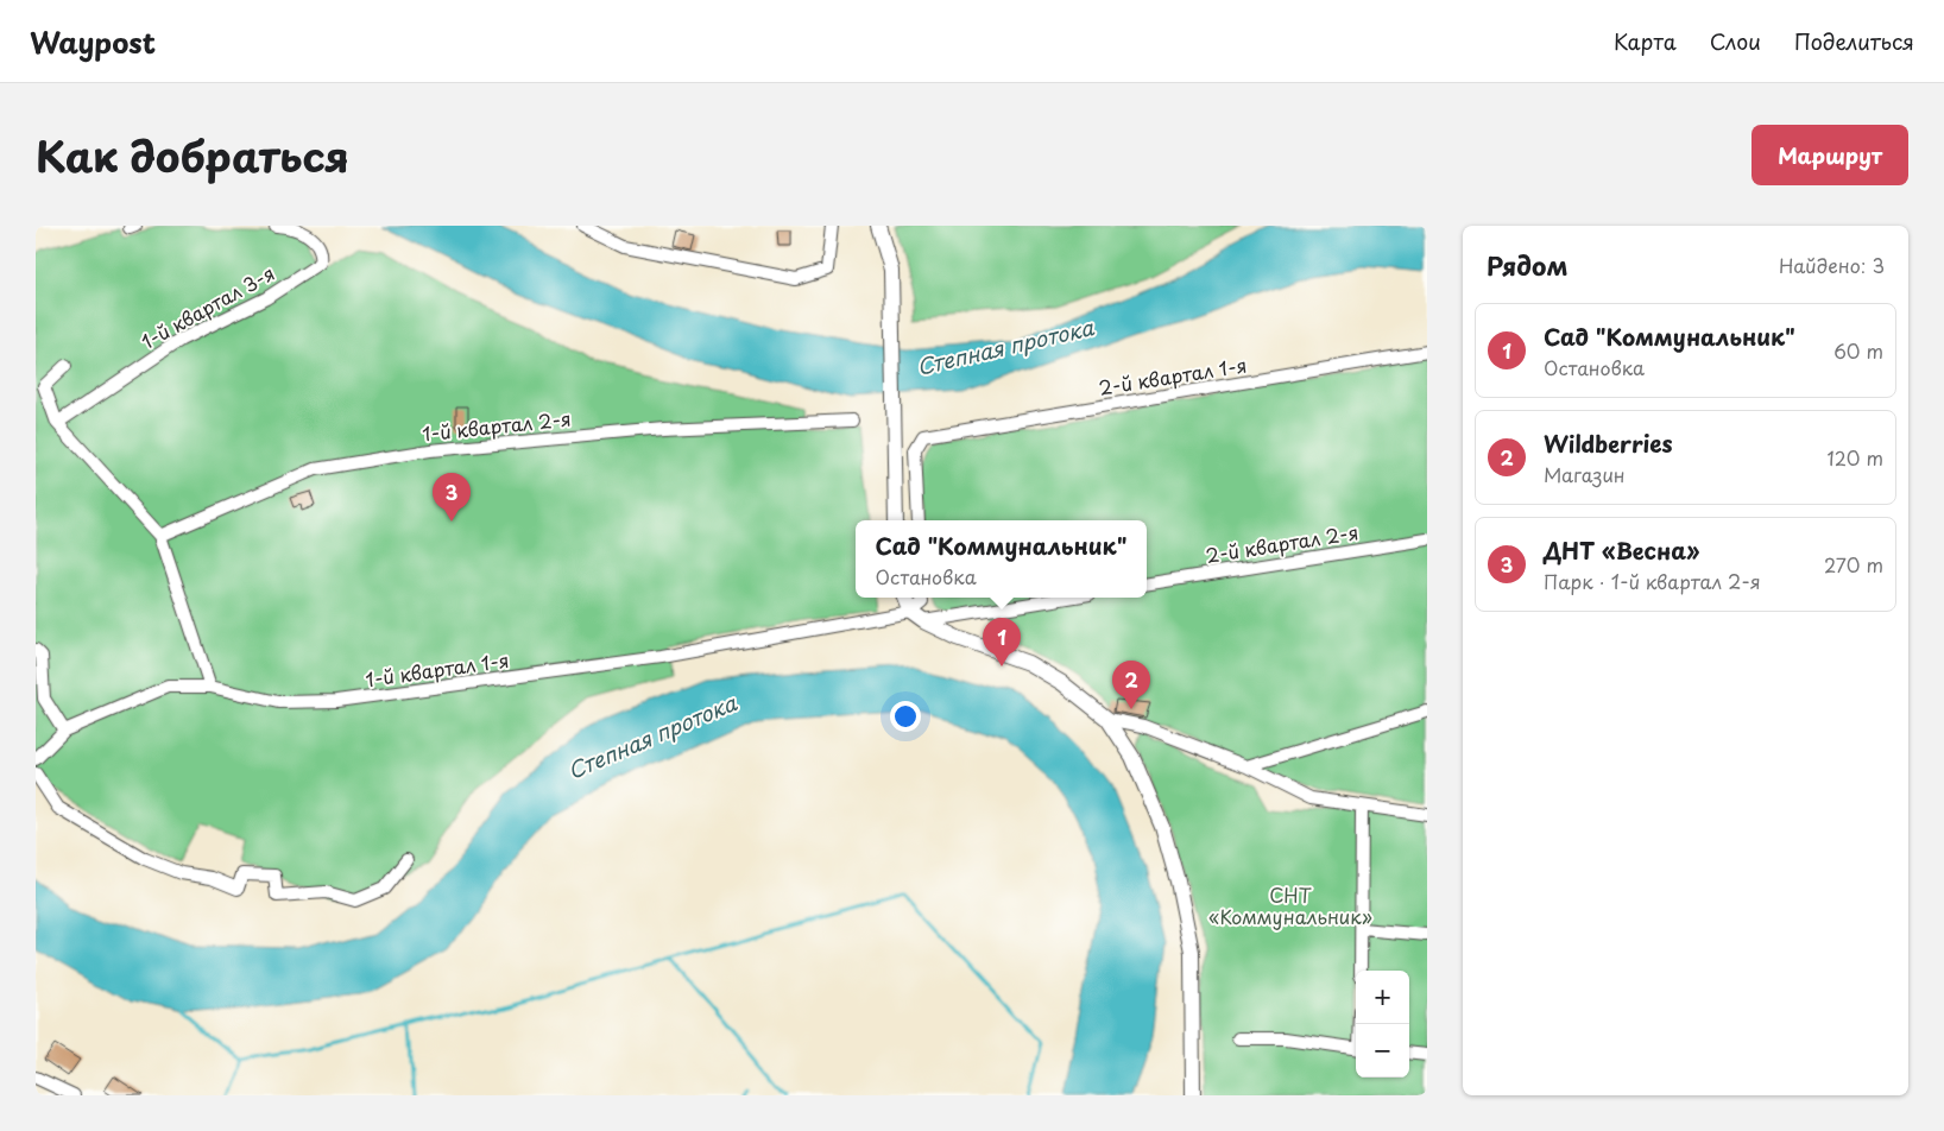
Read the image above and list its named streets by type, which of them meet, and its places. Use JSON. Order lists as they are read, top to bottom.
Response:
{
  "streets": {
    "street": [
      "1-й квартал 3-я",
      "2-й квартал 1-я",
      "1-й квартал 2-я",
      "2-й квартал 2-я",
      "1-й квартал 1-я"
    ]
  },
  "water": ["Степная протока"],
  "parks": ["СНТ «Коммунальник»"],
  "page": {
    "header": "Waypost",
    "nav": ["Карта", "Слои", "Поделиться"],
    "title": "Как добраться",
    "buttons": "Маршрут",
    "heading": ["Рядом", "Найдено: 3"],
    "list": [
      {
        "mark": "1",
        "name": "Сад \"Коммунальник\"",
        "note": "Остановка",
        "value": "60 m"
      },
      {
        "mark": "2",
        "name": "Wildberries",
        "note": "Магазин",
        "value": "120 m"
      },
      {
        "mark": "3",
        "name": "ДНТ «Весна»",
        "note": "Парк · 1-й квартал 2-я",
        "value": "270 m"
      }
    ],
    "pins": ["3", "1", "2"],
    "popup": ["Сад \"Коммунальник\"", "Остановка"],
    "map_buttons": ["+", "−"]
  }
}
